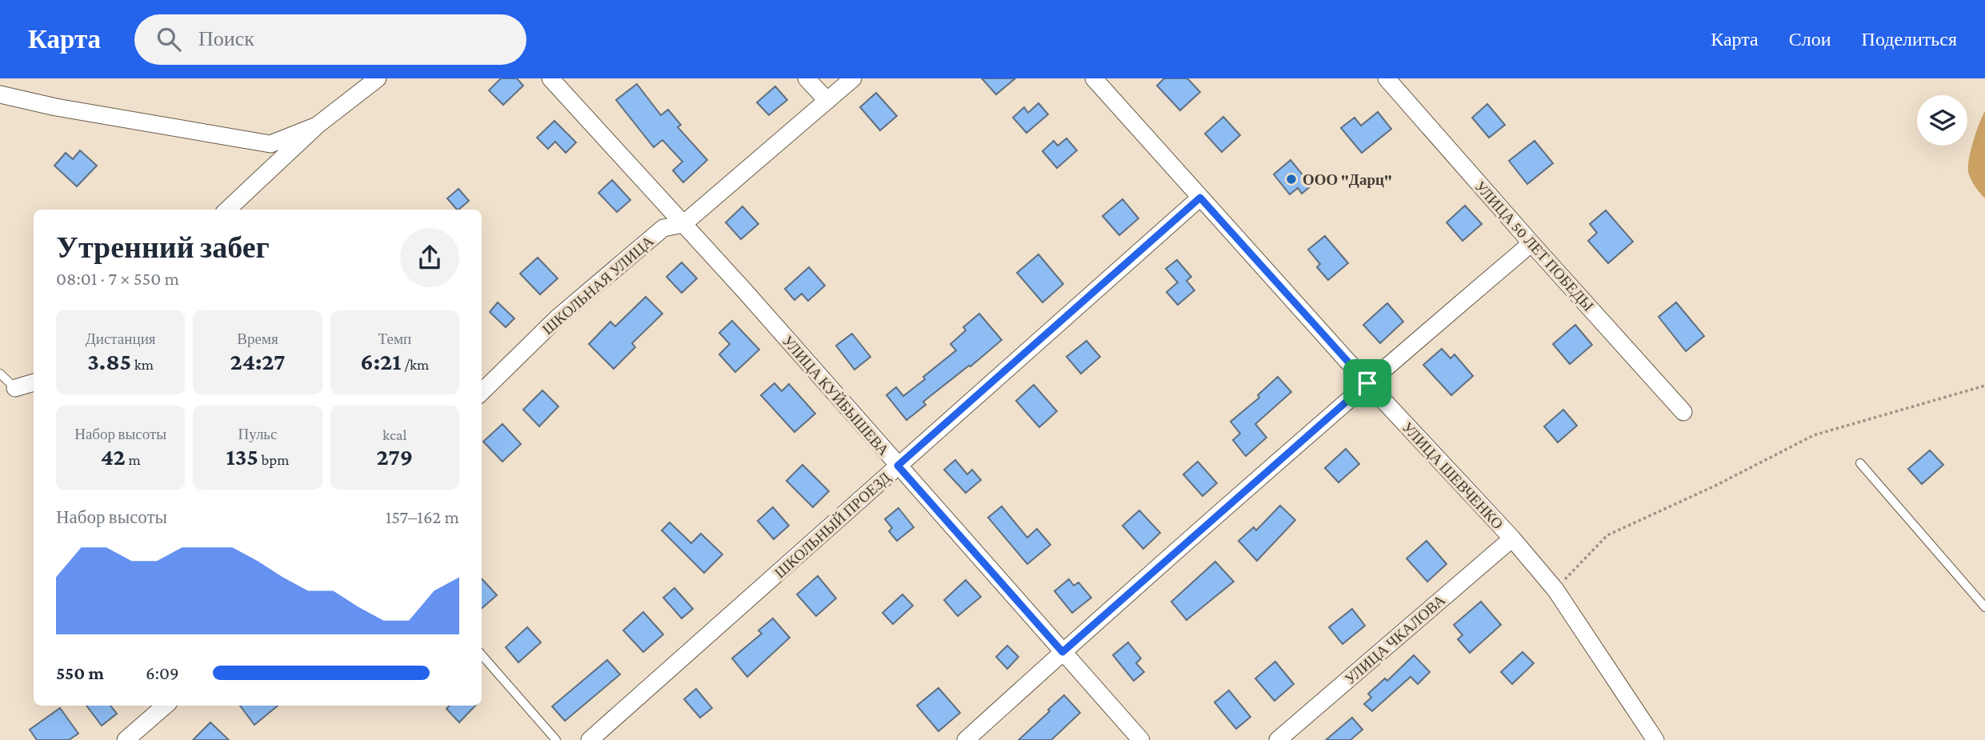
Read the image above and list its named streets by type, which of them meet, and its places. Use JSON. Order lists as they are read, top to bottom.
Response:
{
  "streets": {
    "street": [
      "УЛИЦА 50 ЛЕТ ПОБЕДЫ",
      "ШКОЛЬНАЯ УЛИЦА",
      "УЛИЦА КУЙБЫШЕВА",
      "УЛИЦА ШЕВЧЕНКО",
      "ШКОЛЬНЫЙ ПРОЕЗД",
      "УЛИЦА ЧКАЛОВА"
    ]
  },
  "crossings": [
    ["ШКОЛЬНАЯ УЛИЦА", "УЛИЦА КУЙБЫШЕВА"],
    ["УЛИЦА КУЙБЫШЕВА", "ШКОЛЬНЫЙ ПРОЕЗД"],
    ["УЛИЦА ШЕВЧЕНКО", "ШКОЛЬНЫЙ ПРОЕЗД"],
    ["УЛИЦА ШЕВЧЕНКО", "УЛИЦА ЧКАЛОВА"]
  ],
  "places": ["ООО \"Дарц\""],
  "page": {
    "header": "Карта",
    "search": "Поиск",
    "nav": ["Карта", "Слои", "Поделиться"],
    "heading": ["Утренний забег", "08:01 · 7 × 550 m"],
    "stats": [
      ["Дистанция", "3.85 km"],
      ["Время", "24:27"],
      ["Темп", "6:21 /km"],
      ["Набор высоты", "42 m"],
      ["Пульс", "135 bpm"],
      ["kcal", "279"]
    ],
    "chart": ["Набор высоты", "157–162 m"],
    "list": [
      {
        "name": "550 m",
        "note": "6:09"
      }
    ]
  }
}
